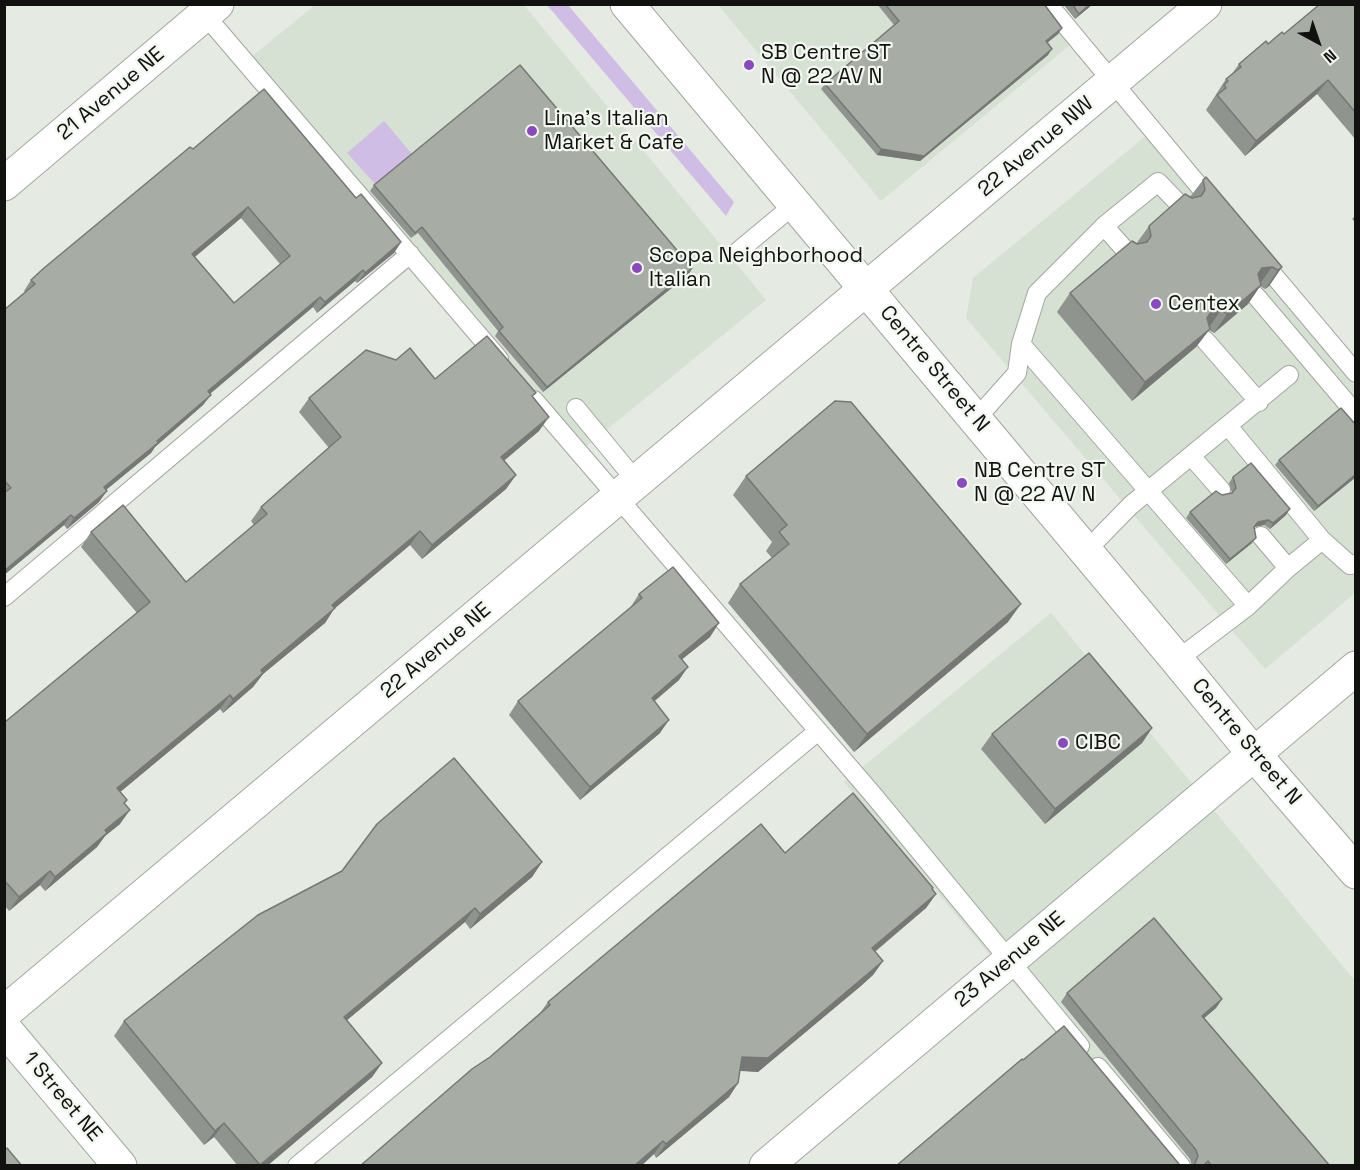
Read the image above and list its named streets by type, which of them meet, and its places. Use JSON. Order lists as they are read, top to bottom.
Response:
{
  "streets": {
    "street": [
      "21 Avenue NE",
      "22 Avenue NW",
      "Centre Street N",
      "22 Avenue NE",
      "23 Avenue NE",
      "1 Street NE"
    ]
  },
  "crossings": [
    ["22 Avenue NW", "Centre Street N"],
    ["22 Avenue NW", "22 Avenue NE"],
    ["Centre Street N", "22 Avenue NE"],
    ["Centre Street N", "23 Avenue NE"]
  ],
  "places": [
    "SB Centre ST N @ 22 AV N",
    "Lina's Italian Market & Cafe",
    "Scopa Neighborhood Italian",
    "Centex",
    "NB Centre ST N @ 22 AV N",
    "CIBC"
  ],
  "north": "bottom right"
}
